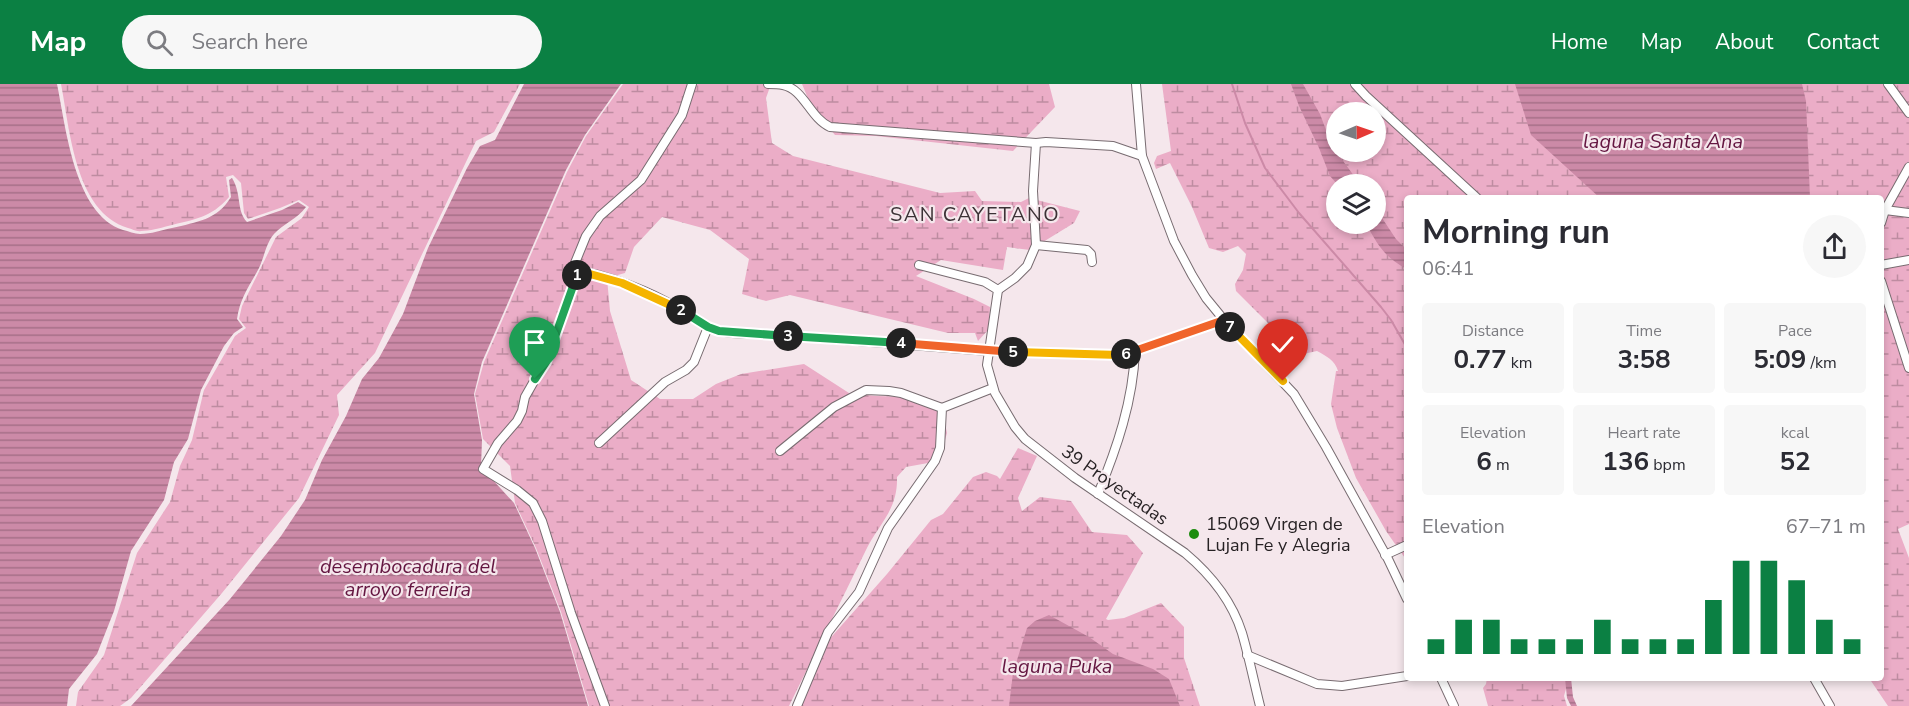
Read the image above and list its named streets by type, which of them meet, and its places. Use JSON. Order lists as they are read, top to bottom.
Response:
{
  "streets": {
    "street": ["39 Proyectadas"]
  },
  "districts": ["SAN CAYETANO"],
  "water": ["laguna Santa Ana", "desembocadura del arroyo ferreira", "laguna Puka"],
  "places": ["15069 Virgen de Lujan Fe y Alegria"],
  "north": "right",
  "page": {
    "header": "Map",
    "search": "Search here",
    "nav": [
      "Home",
      "Map",
      "About",
      "Contact"
    ],
    "heading": ["Morning run", "06:41"],
    "pins": [
      "1",
      "2",
      "7",
      "3",
      "4",
      "5",
      "6"
    ],
    "stats": [
      ["Distance", "0.77 km"],
      ["Time", "3:58"],
      ["Pace", "5:09 /km"],
      ["Elevation", "6 m"],
      ["Heart rate", "136 bpm"],
      ["kcal", "52"]
    ],
    "chart": ["Elevation", "67–71 m"]
  }
}
